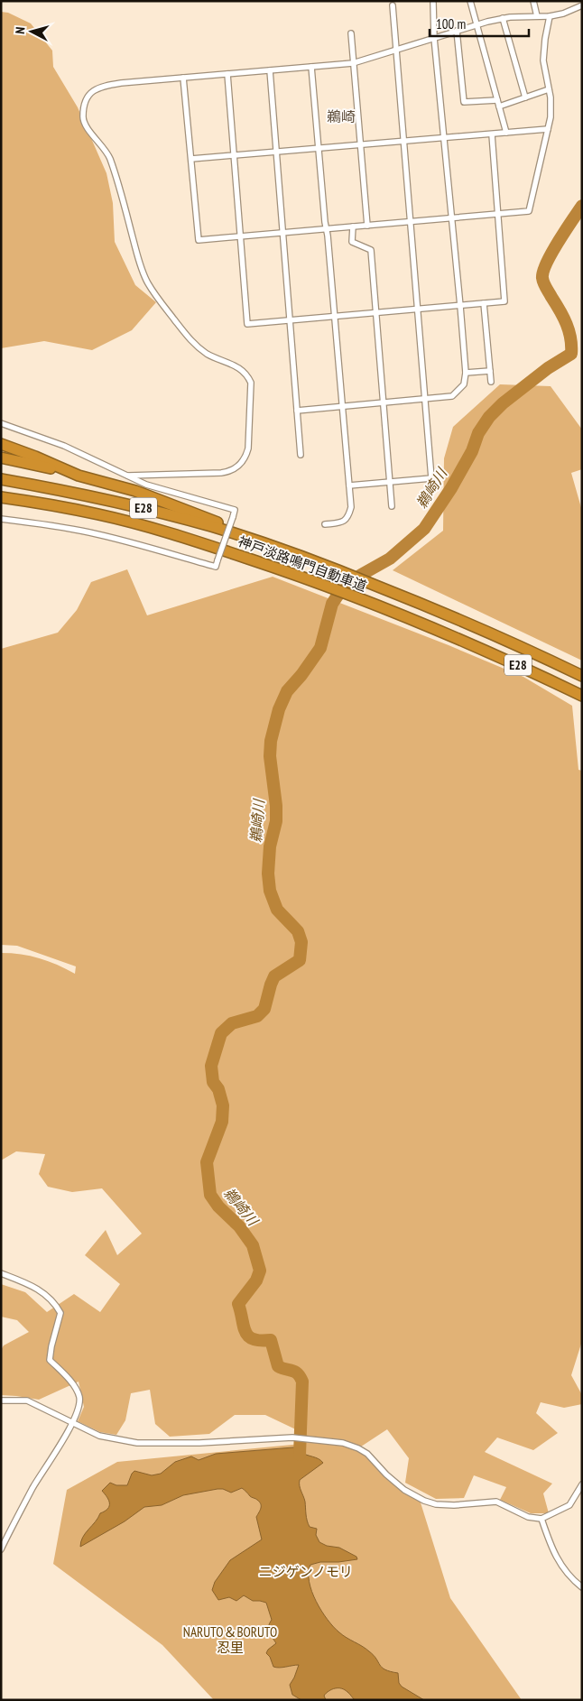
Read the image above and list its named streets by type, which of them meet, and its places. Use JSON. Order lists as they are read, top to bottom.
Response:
{
  "streets": {
    "highway": ["E28", "神戸淡路鳴門自動車道"]
  },
  "districts": ["鵜崎"],
  "water": ["鵜崎川"],
  "parks": ["ニジゲンノモリ", "NARUTO＆BORUTO 忍里"],
  "scale_bar": "100 m",
  "north": "left"
}
